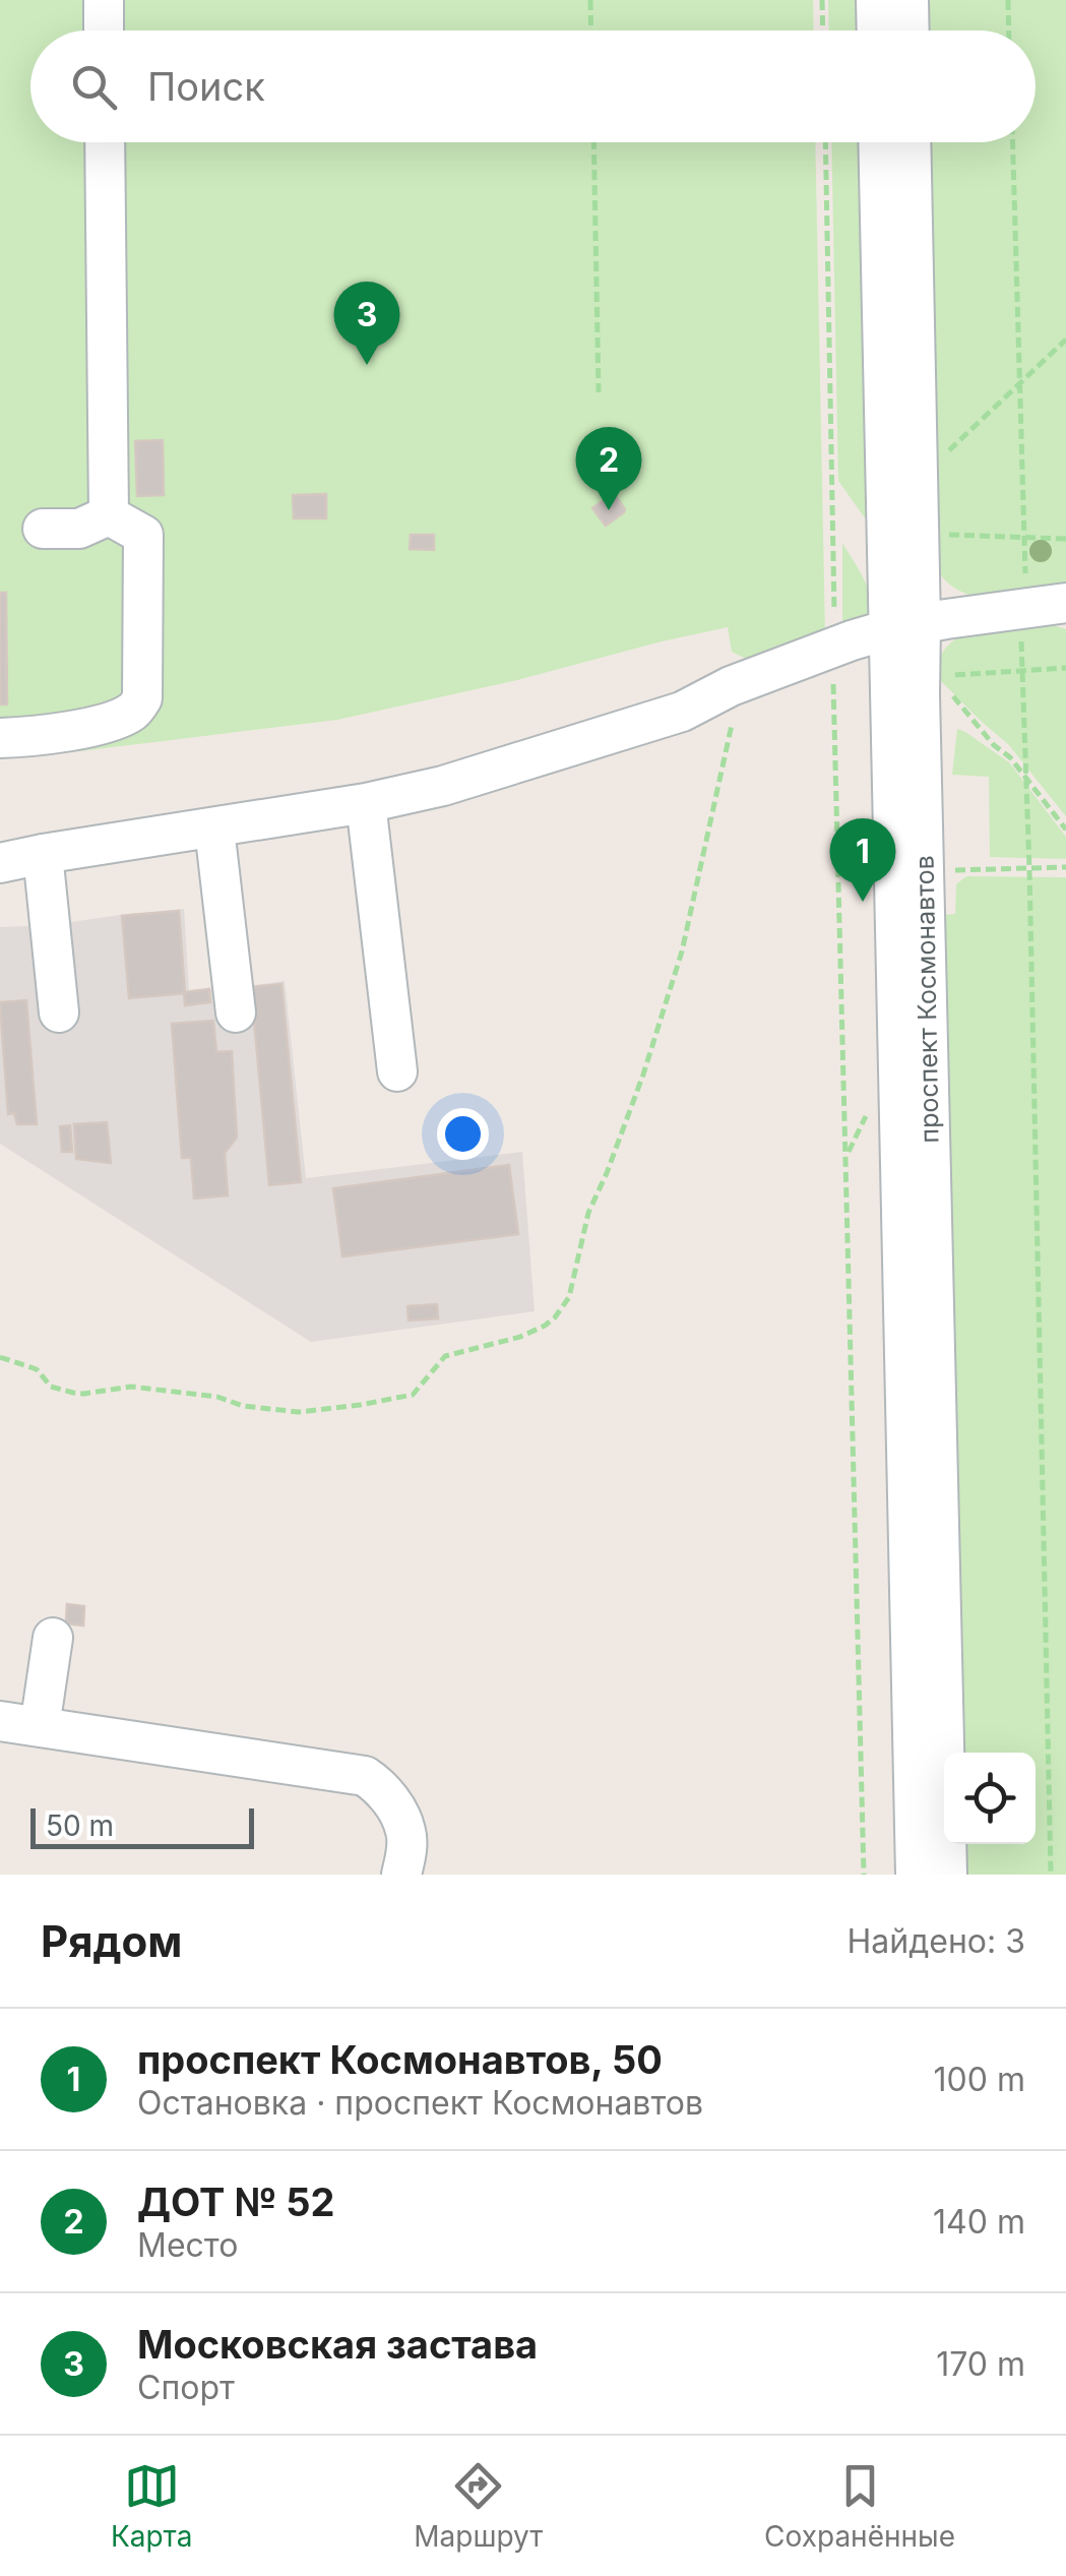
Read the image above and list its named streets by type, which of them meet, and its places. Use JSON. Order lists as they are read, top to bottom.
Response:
{
  "streets": {
    "street": ["проспект Космонавтов"]
  },
  "scale_bar": "50 m",
  "page": {
    "search": "Поиск",
    "pins": ["3", "2", "1"],
    "scale": "50 m",
    "heading": ["Рядом", "Найдено: 3"],
    "list": [
      {
        "mark": "1",
        "name": "проспект Космонавтов, 50",
        "note": "Остановка · проспект Космонавтов",
        "value": "100 m"
      },
      {
        "mark": "2",
        "name": "ДОТ № 52",
        "note": "Место",
        "value": "140 m"
      },
      {
        "mark": "3",
        "name": "Московская застава",
        "note": "Спорт",
        "value": "170 m"
      }
    ],
    "nav": ["Карта", "Маршрут", "Сохранённые"]
  }
}
